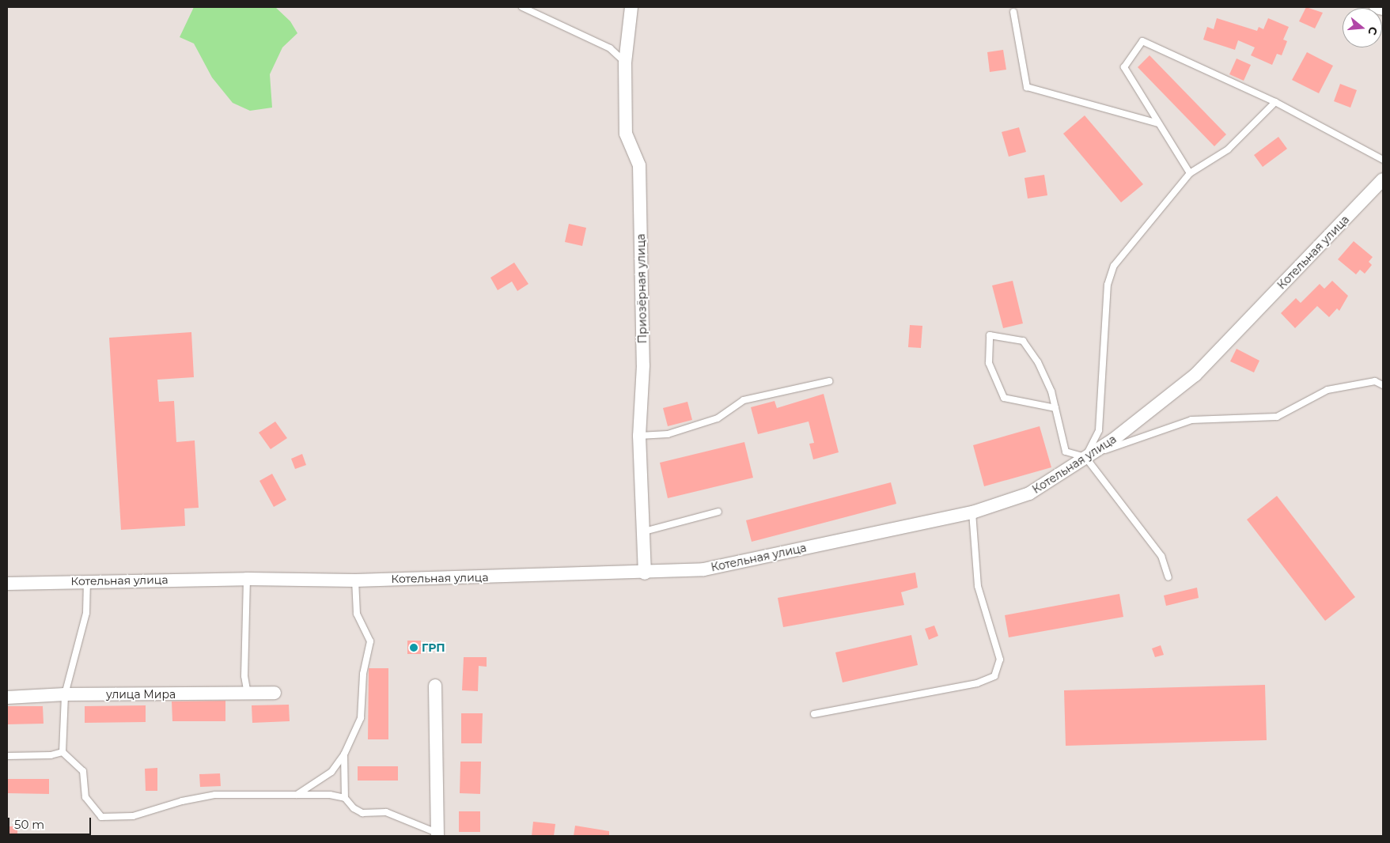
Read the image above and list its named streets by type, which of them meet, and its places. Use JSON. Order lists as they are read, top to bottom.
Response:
{
  "streets": {
    "street": ["Котельная улица", "Приозёрная улица", "улица Мира"]
  },
  "crossings": [
    ["Котельная улица", "Приозёрная улица"]
  ],
  "places": ["ГРП"],
  "scale_bar": "50 m",
  "north": "right"
}
